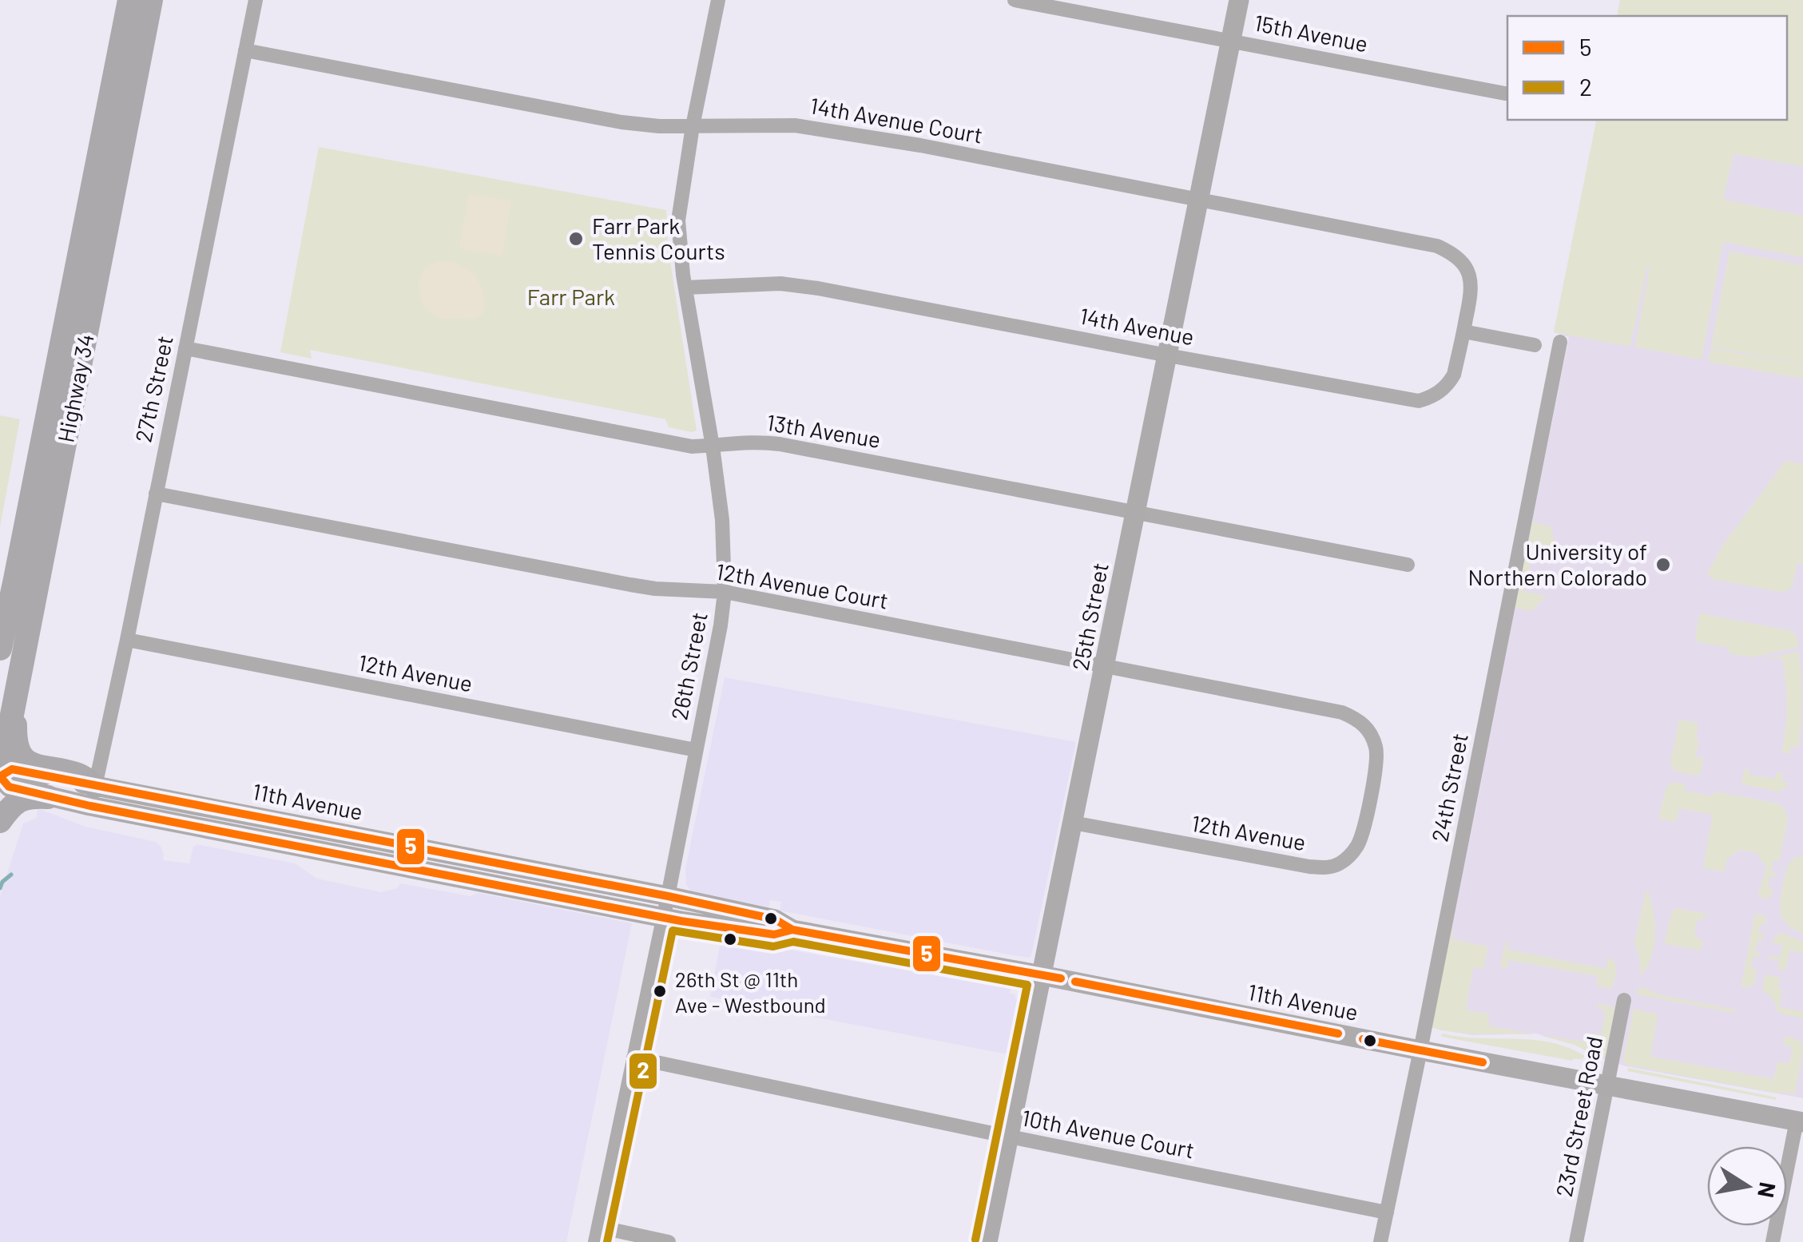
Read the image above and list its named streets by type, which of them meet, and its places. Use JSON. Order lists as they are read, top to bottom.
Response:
{
  "streets": {
    "highway": ["Highway 34"],
    "main road": ["25th Street", "11th Avenue"],
    "street": [
      "15th Avenue",
      "14th Avenue Court",
      "14th Avenue",
      "27th Street",
      "13th Avenue",
      "12th Avenue Court",
      "26th Street",
      "12th Avenue",
      "24th Street",
      "23rd Street Road",
      "10th Avenue Court"
    ]
  },
  "crossings": [
    ["15th Avenue", "25th Street"],
    ["14th Avenue Court", "14th Avenue"],
    ["14th Avenue Court", "27th Street"],
    ["14th Avenue Court", "25th Street"],
    ["14th Avenue Court", "26th Street"],
    ["14th Avenue", "25th Street"],
    ["14th Avenue", "26th Street"],
    ["27th Street", "13th Avenue"],
    ["27th Street", "12th Avenue Court"],
    ["27th Street", "12th Avenue"],
    ["27th Street", "11th Avenue"],
    ["13th Avenue", "25th Street"],
    ["13th Avenue", "26th Street"],
    ["12th Avenue Court", "25th Street"],
    ["12th Avenue Court", "26th Street"],
    ["12th Avenue Court", "12th Avenue"],
    ["25th Street", "12th Avenue"],
    ["25th Street", "11th Avenue"],
    ["25th Street", "10th Avenue Court"],
    ["26th Street", "12th Avenue"],
    ["26th Street", "11th Avenue"],
    ["26th Street", "10th Avenue Court"],
    ["24th Street", "11th Avenue"],
    ["24th Street", "10th Avenue Court"],
    ["11th Avenue", "23rd Street Road"]
  ],
  "parks": ["Farr Park"],
  "places": ["Farr Park Tennis Courts", "University of Northern Colorado", "26th St @ 11th Ave - Westbound"],
  "lines": ["transit line 5", "transit line 2"],
  "legend": ["5", "2"],
  "north": "right"
}
